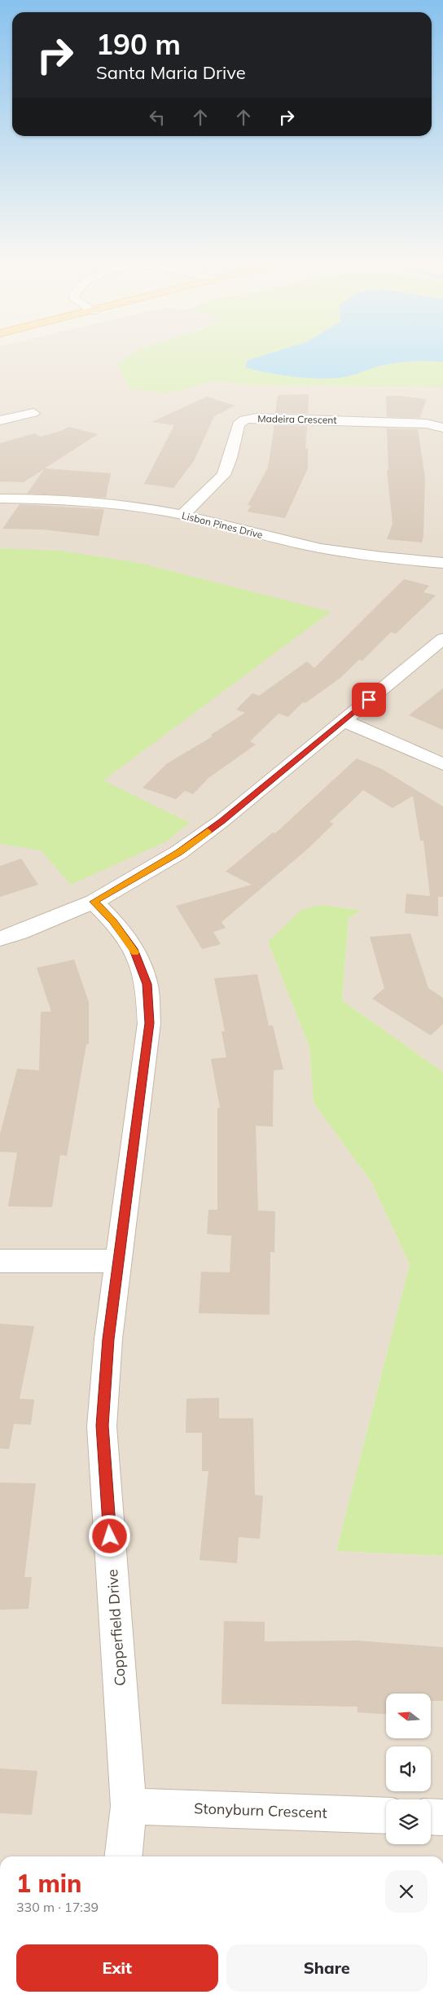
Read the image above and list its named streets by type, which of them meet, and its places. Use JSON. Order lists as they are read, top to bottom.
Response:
{
  "streets": {
    "street": [
      "Madeira Crescent",
      "Lisbon Pines Drive",
      "Copperfield Drive",
      "Stonyburn Crescent"
    ]
  },
  "crossings": [
    ["Madeira Crescent", "Lisbon Pines Drive"],
    ["Copperfield Drive", "Stonyburn Crescent"]
  ],
  "north": "left",
  "page": {
    "turn": ["190 m", "Santa Maria Drive"],
    "heading": ["1 min", "330 m · 17:39"],
    "buttons": ["Exit", "Share"]
  }
}
